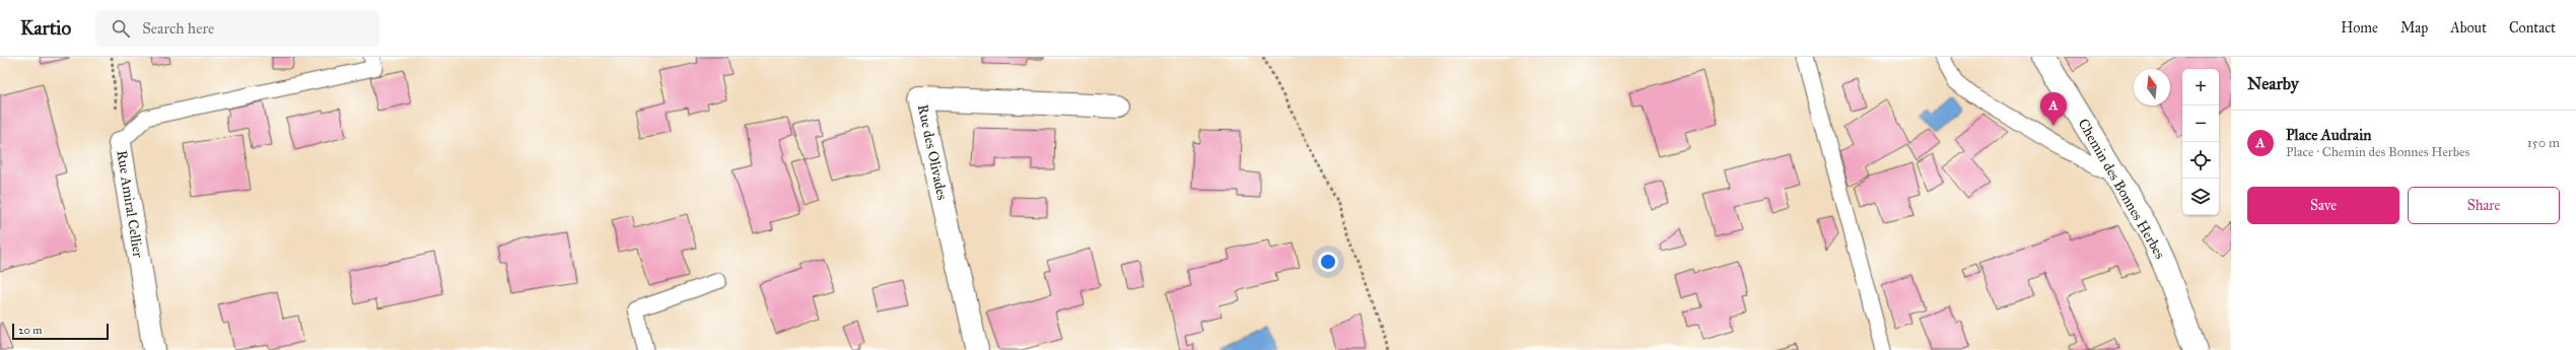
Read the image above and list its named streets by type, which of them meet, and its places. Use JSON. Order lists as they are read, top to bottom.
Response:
{
  "streets": {
    "street": ["Rue des Olivades", "Chemin des Bonnes Herbes", "Rue Amiral Cellier"]
  },
  "scale_bar": "20 m",
  "north": "top",
  "page": {
    "header": "Kartio",
    "search": "Search here",
    "nav": [
      "Home",
      "Map",
      "About",
      "Contact"
    ],
    "heading": "Nearby",
    "map_buttons": ["+", "−"],
    "pins": "A",
    "list": [
      {
        "mark": "A",
        "name": "Place Audrain",
        "note": "Place · Chemin des Bonnes Herbes",
        "value": "150 m"
      }
    ],
    "buttons": ["Save", "Share"],
    "scale": "20 m"
  }
}
